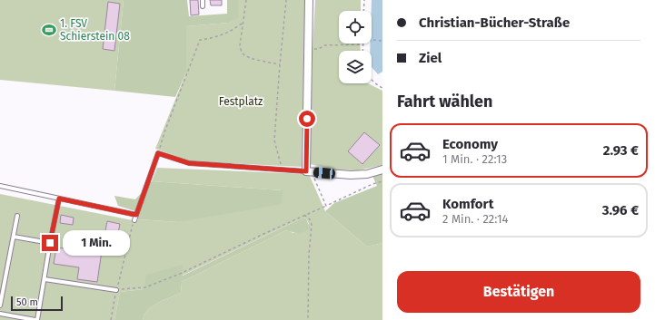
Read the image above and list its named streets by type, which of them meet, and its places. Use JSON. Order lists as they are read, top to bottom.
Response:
{
  "parks": ["Festplatz"],
  "places": {
    "sports": ["1. FSV Schierstein 08"]
  },
  "scale_bar": "50 m",
  "page": {
    "banner": ["Christian-Bücher-Straße", "Ziel"],
    "heading": "Fahrt wählen",
    "list": [
      {
        "name": "Economy",
        "note": "1 Min. · 22:13",
        "value": "2.93 €"
      },
      {
        "name": "Komfort",
        "note": "2 Min. · 22:14",
        "value": "3.96 €"
      }
    ],
    "bubble": "1 Min.",
    "buttons": "Bestätigen",
    "scale": "50 m"
  }
}
